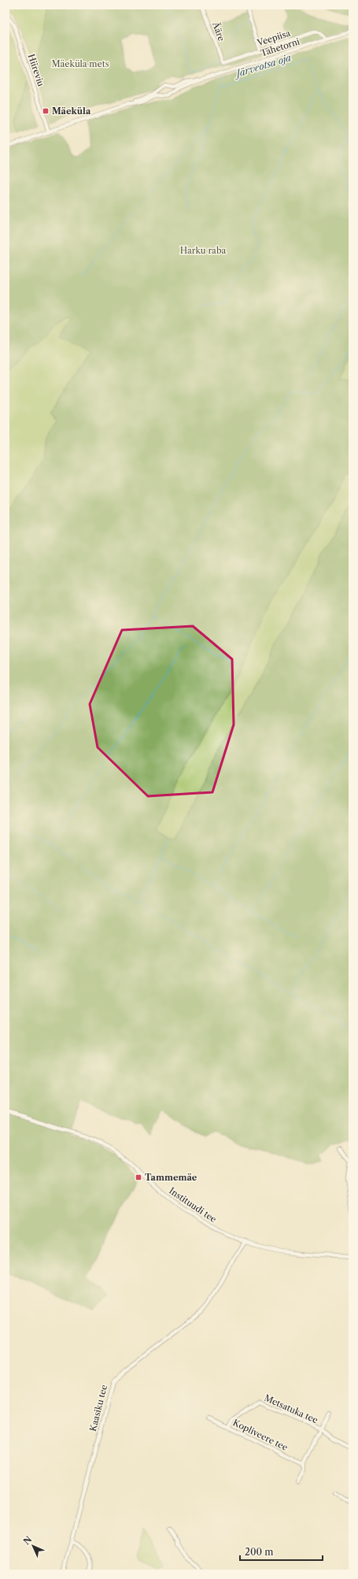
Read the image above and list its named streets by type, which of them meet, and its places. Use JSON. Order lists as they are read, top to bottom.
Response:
{
  "streets": {
    "street": [
      "Ääre",
      "Veepiisa",
      "Tähetorni",
      "Hiireviu",
      "Instituudi tee",
      "Kaasiku tee",
      "Metsatuka tee",
      "Kopliveere tee"
    ]
  },
  "crossings": [
    ["Ääre", "Veepiisa"],
    ["Veepiisa", "Tähetorni"],
    ["Instituudi tee", "Kaasiku tee"],
    ["Metsatuka tee", "Kopliveere tee"]
  ],
  "water": ["Järveotsa oja"],
  "parks": ["Mäeküla mets", "Harku raba"],
  "places": {
    "transit": ["Mäeküla", "Tammemäe"]
  },
  "scale_bar": "200 m",
  "north": "top left"
}
